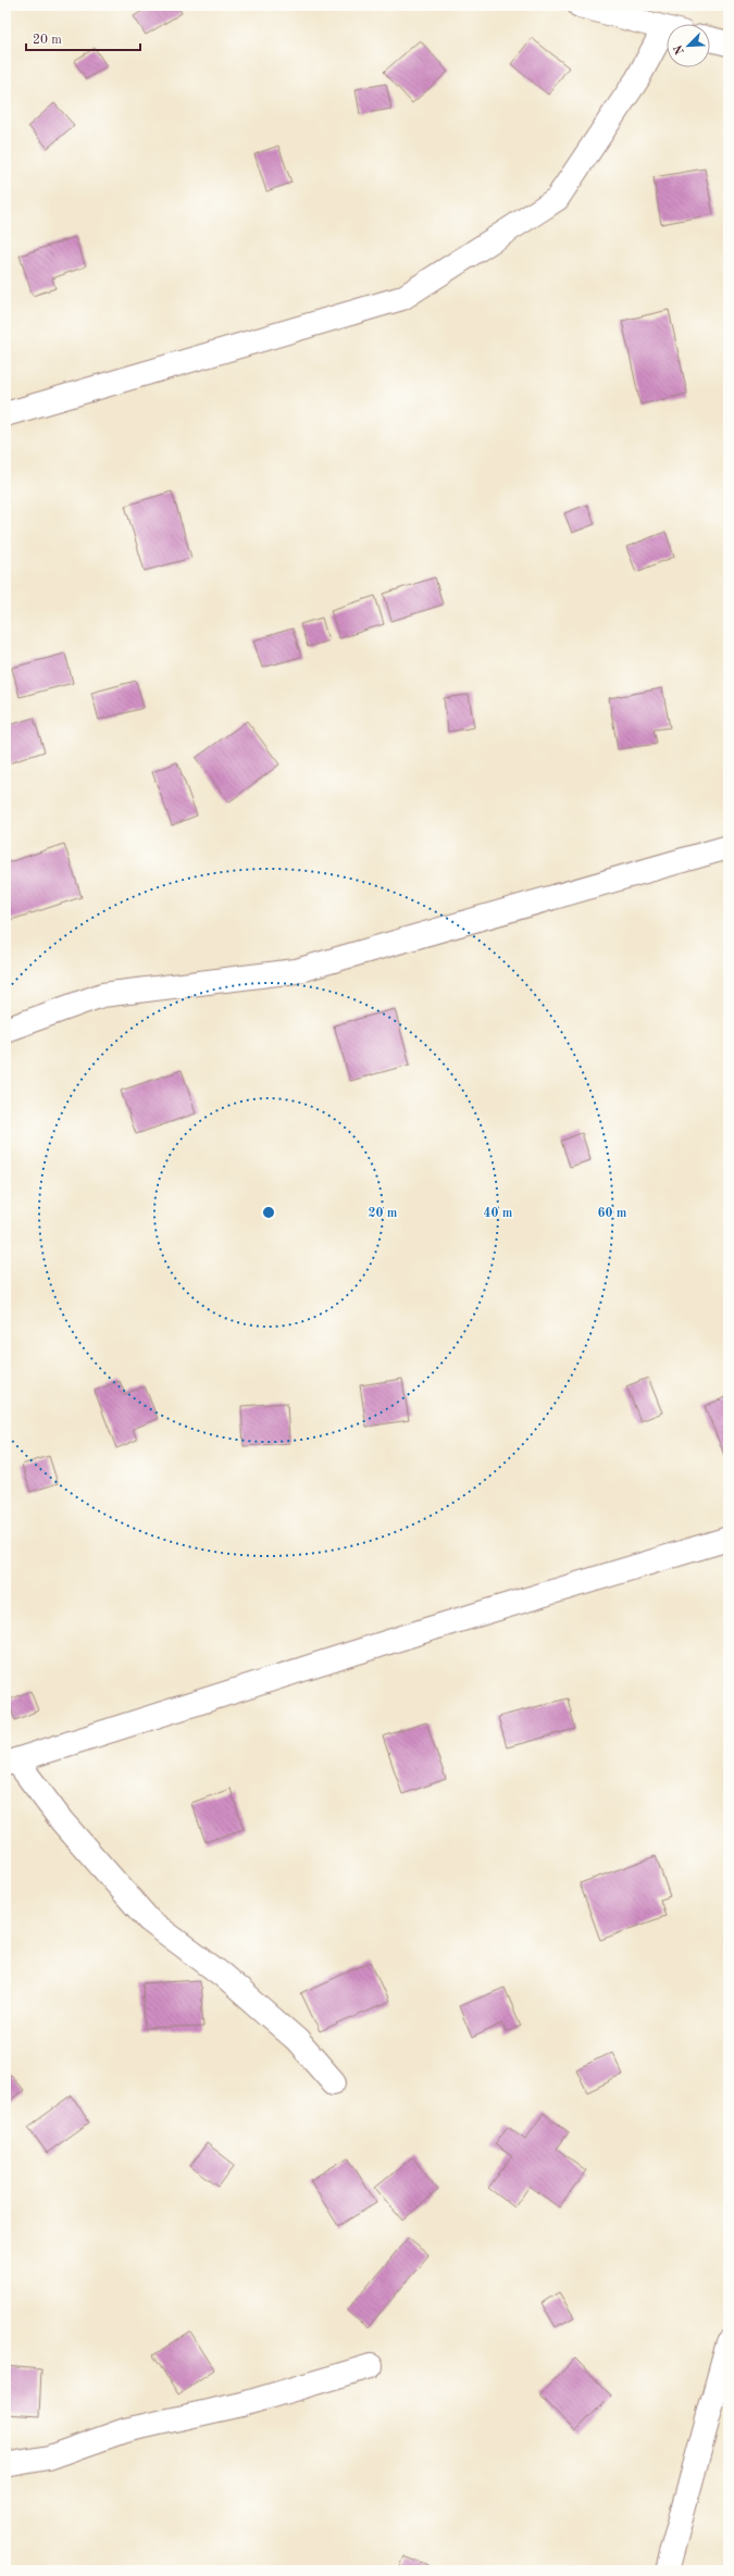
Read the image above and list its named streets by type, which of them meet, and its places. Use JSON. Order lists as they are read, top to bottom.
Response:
{
  "scale_bar": "20 m",
  "north": "bottom left",
  "rings": ["20 m", "40 m", "60 m"]
}
